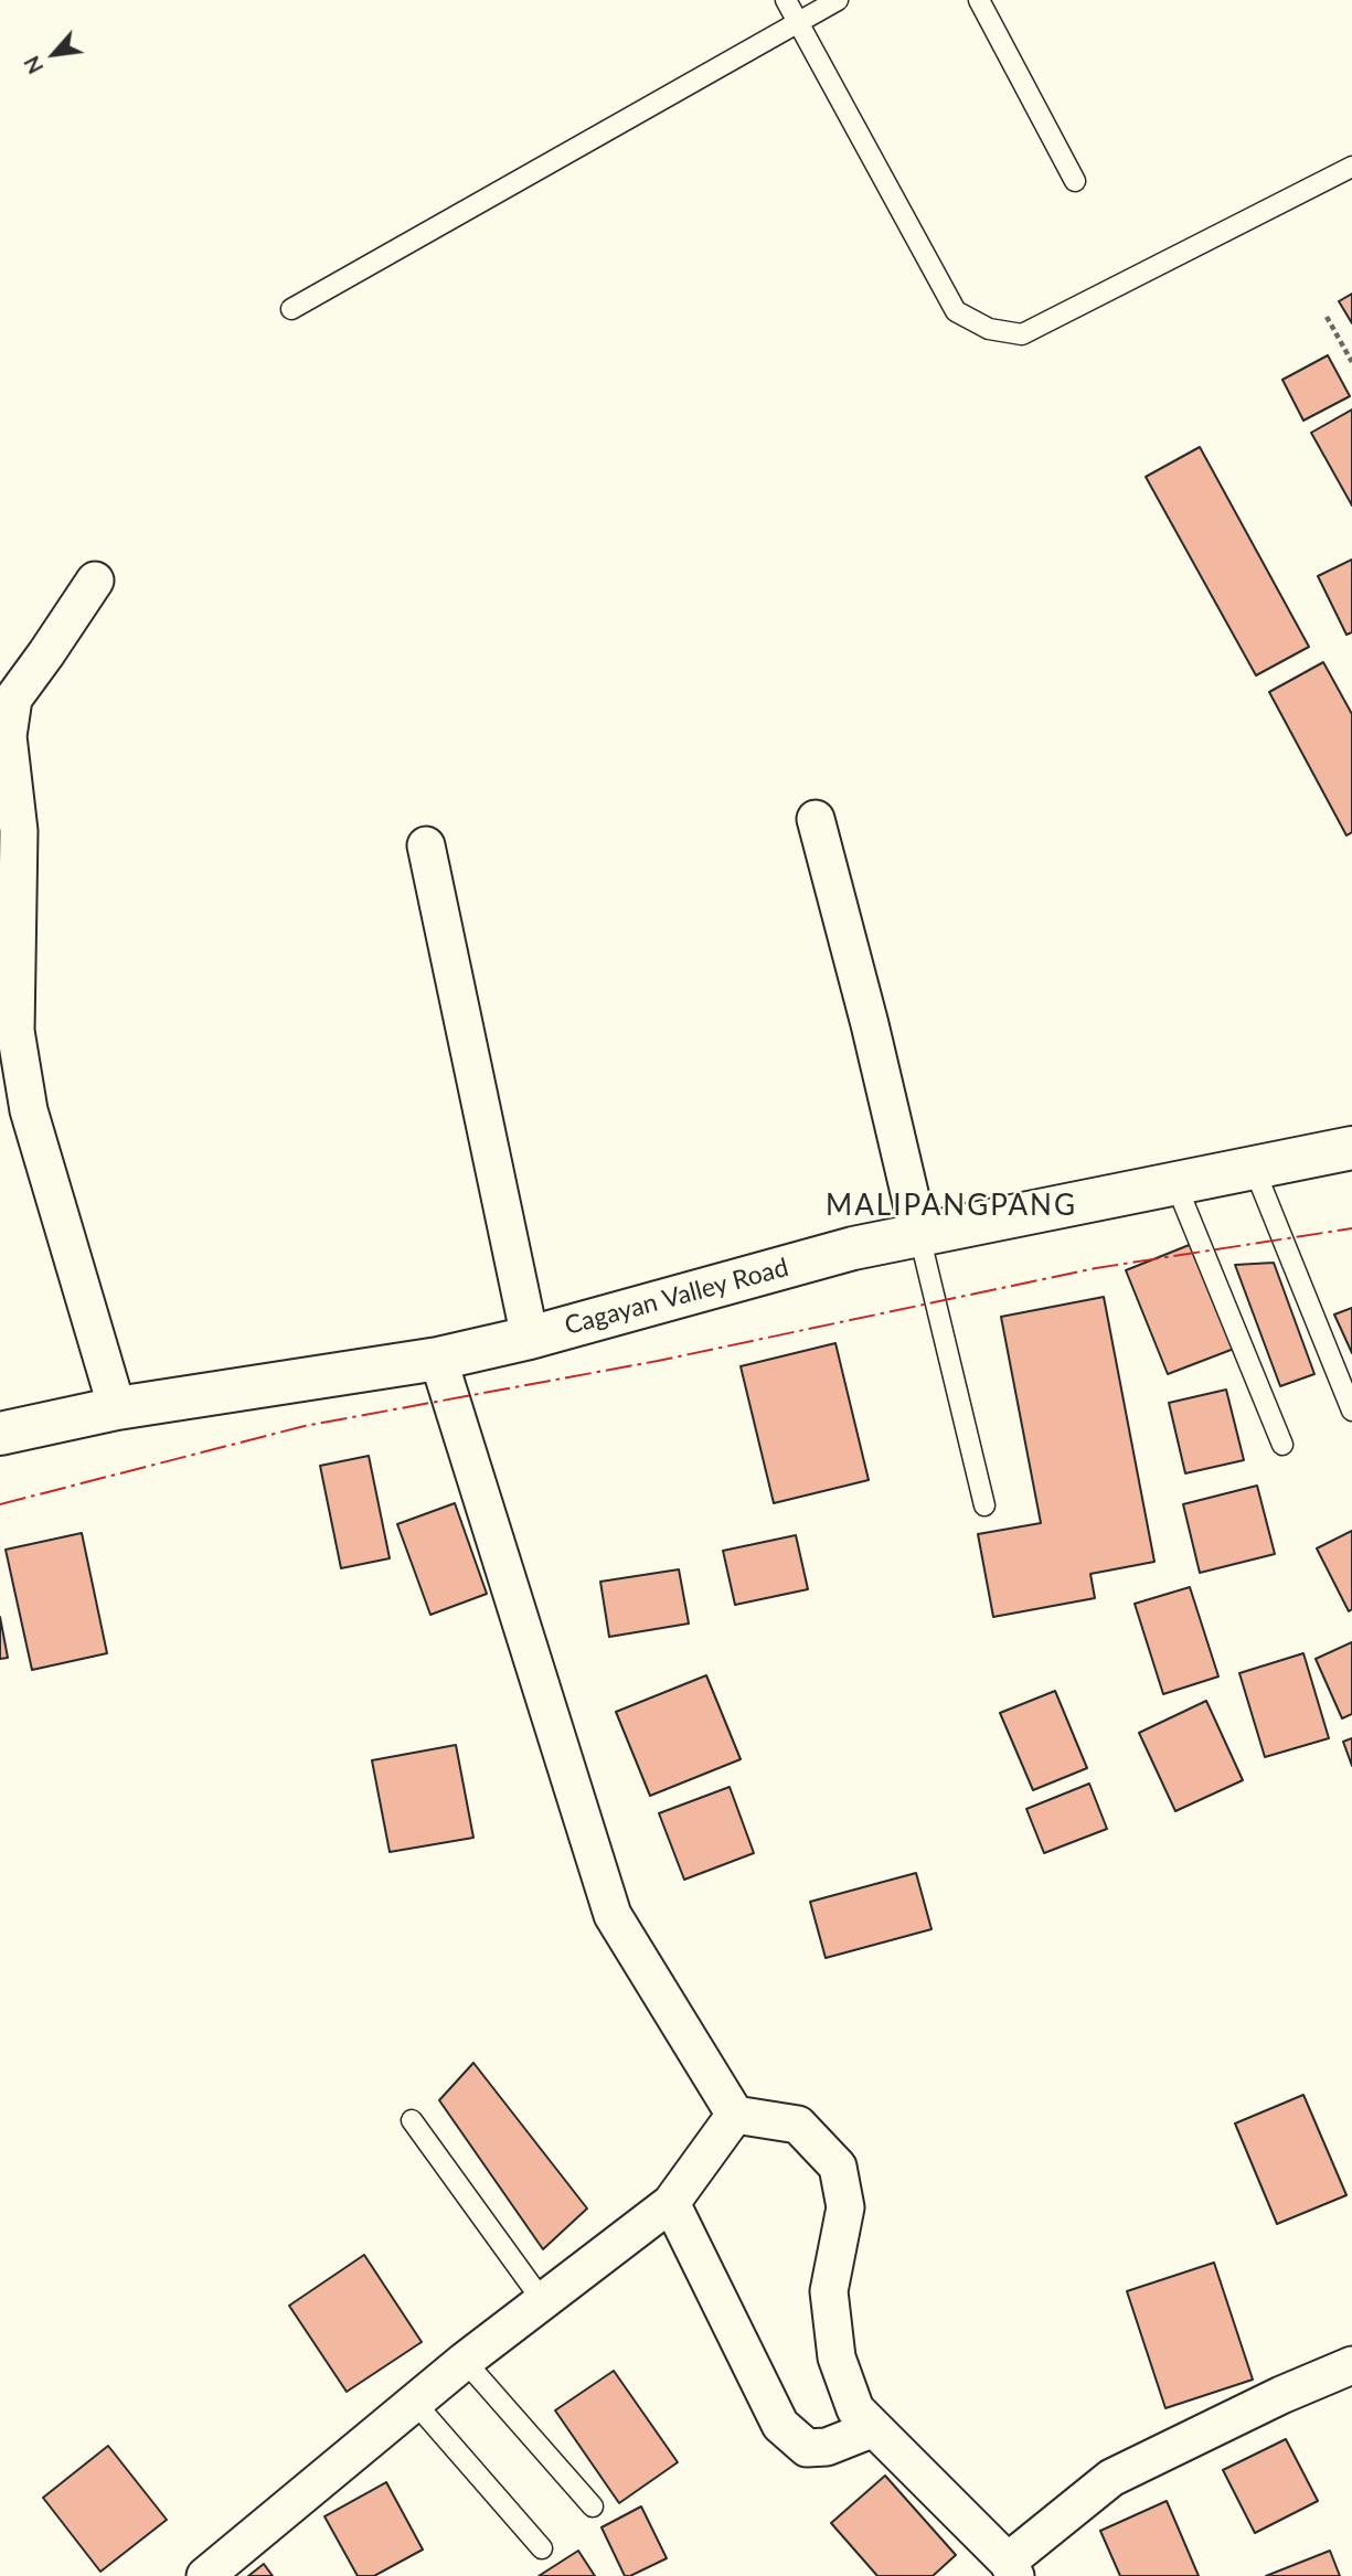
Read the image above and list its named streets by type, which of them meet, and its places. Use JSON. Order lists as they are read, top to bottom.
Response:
{
  "streets": {
    "highway": ["Cagayan Valley Road"]
  },
  "districts": ["MALIPANGPANG"],
  "north": "bottom left"
}
